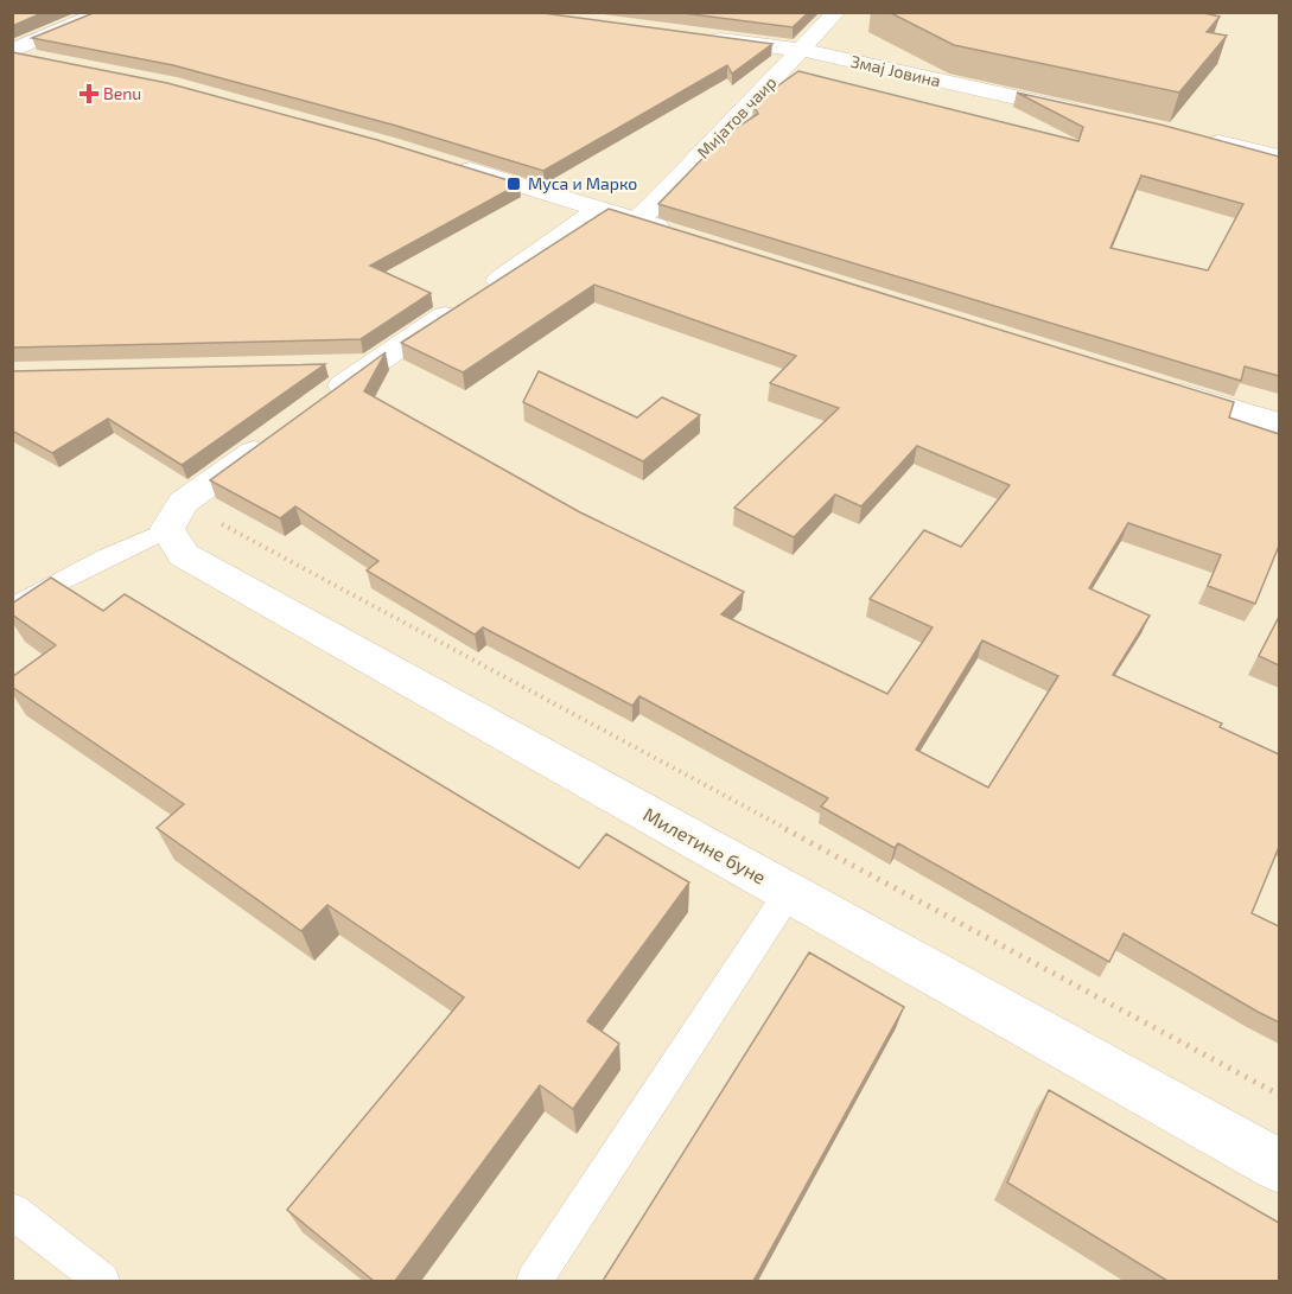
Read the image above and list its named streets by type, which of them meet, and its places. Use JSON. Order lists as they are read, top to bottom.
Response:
{
  "streets": {
    "street": ["Змај Јовина", "Мијатов чаир", "Милетине буне"]
  },
  "crossings": [
    ["Змај Јовина", "Мијатов чаир"]
  ],
  "places": {
    "health": ["Benu"],
    "transit": ["Муса и Марко"]
  }
}
